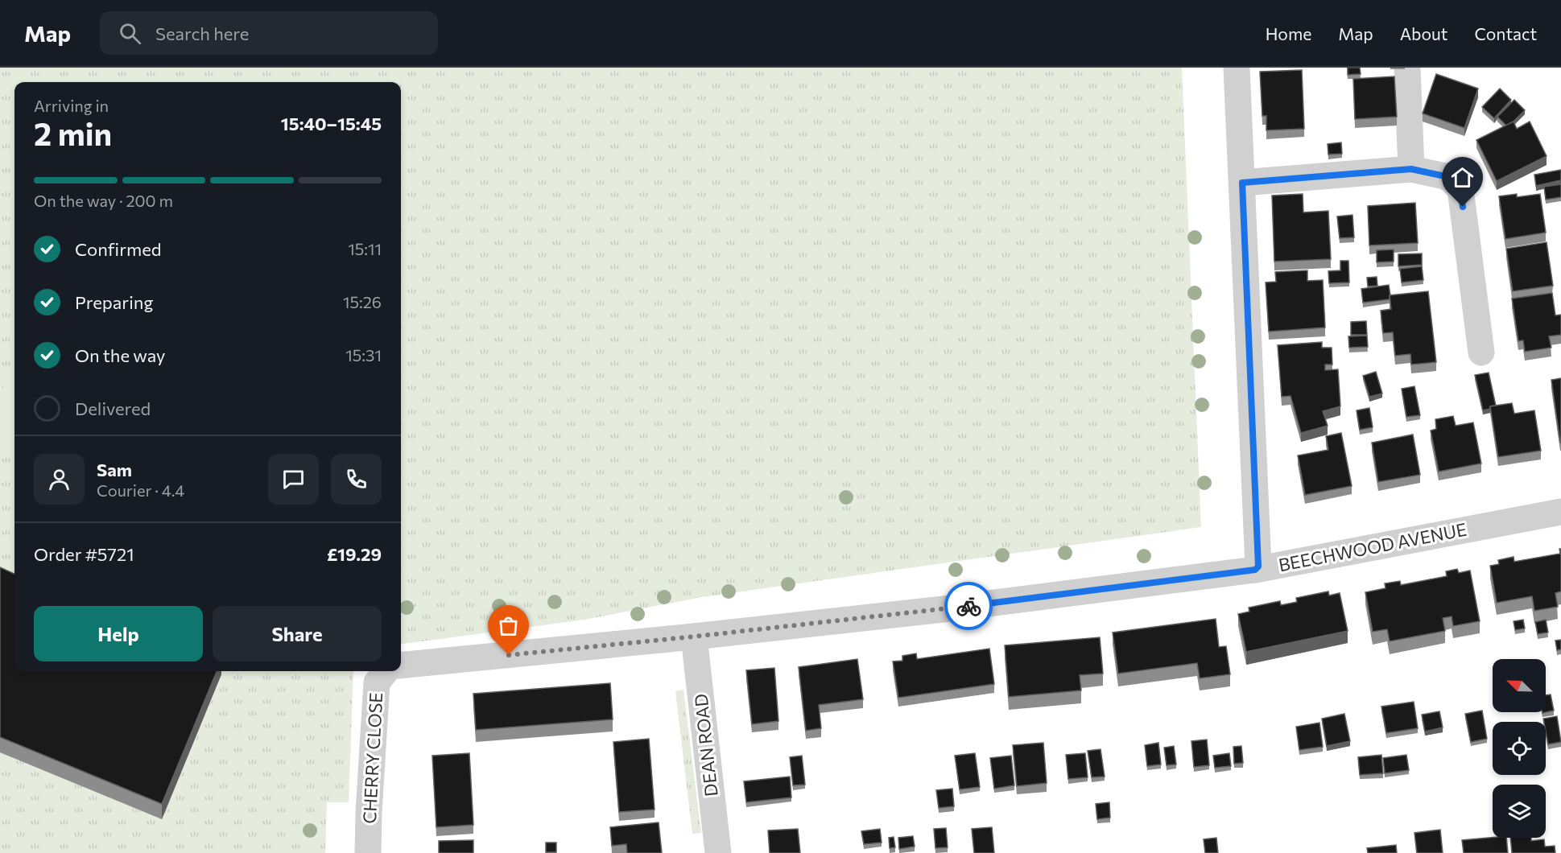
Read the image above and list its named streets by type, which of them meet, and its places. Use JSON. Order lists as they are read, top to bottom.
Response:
{
  "streets": {
    "street": ["BEECHWOOD AVENUE", "DEAN ROAD", "CHERRY CLOSE"]
  },
  "crossings": [
    ["BEECHWOOD AVENUE", "DEAN ROAD"]
  ],
  "north": "top left",
  "page": {
    "header": "Map",
    "search": "Search here",
    "nav": [
      "Home",
      "Map",
      "About",
      "Contact"
    ],
    "heading": ["2 min", "Arriving in", "15:40–15:45"],
    "panel": [
      "Sam",
      "Courier · 4.4",
      "Order #5721",
      "£19.29"
    ],
    "bar": "On the way · 200 m",
    "list": [
      ["Confirmed", "15:11"],
      ["Preparing", "15:26"],
      ["On the way", "15:31"],
      "Delivered"
    ],
    "buttons": ["Help", "Share"]
  }
}
